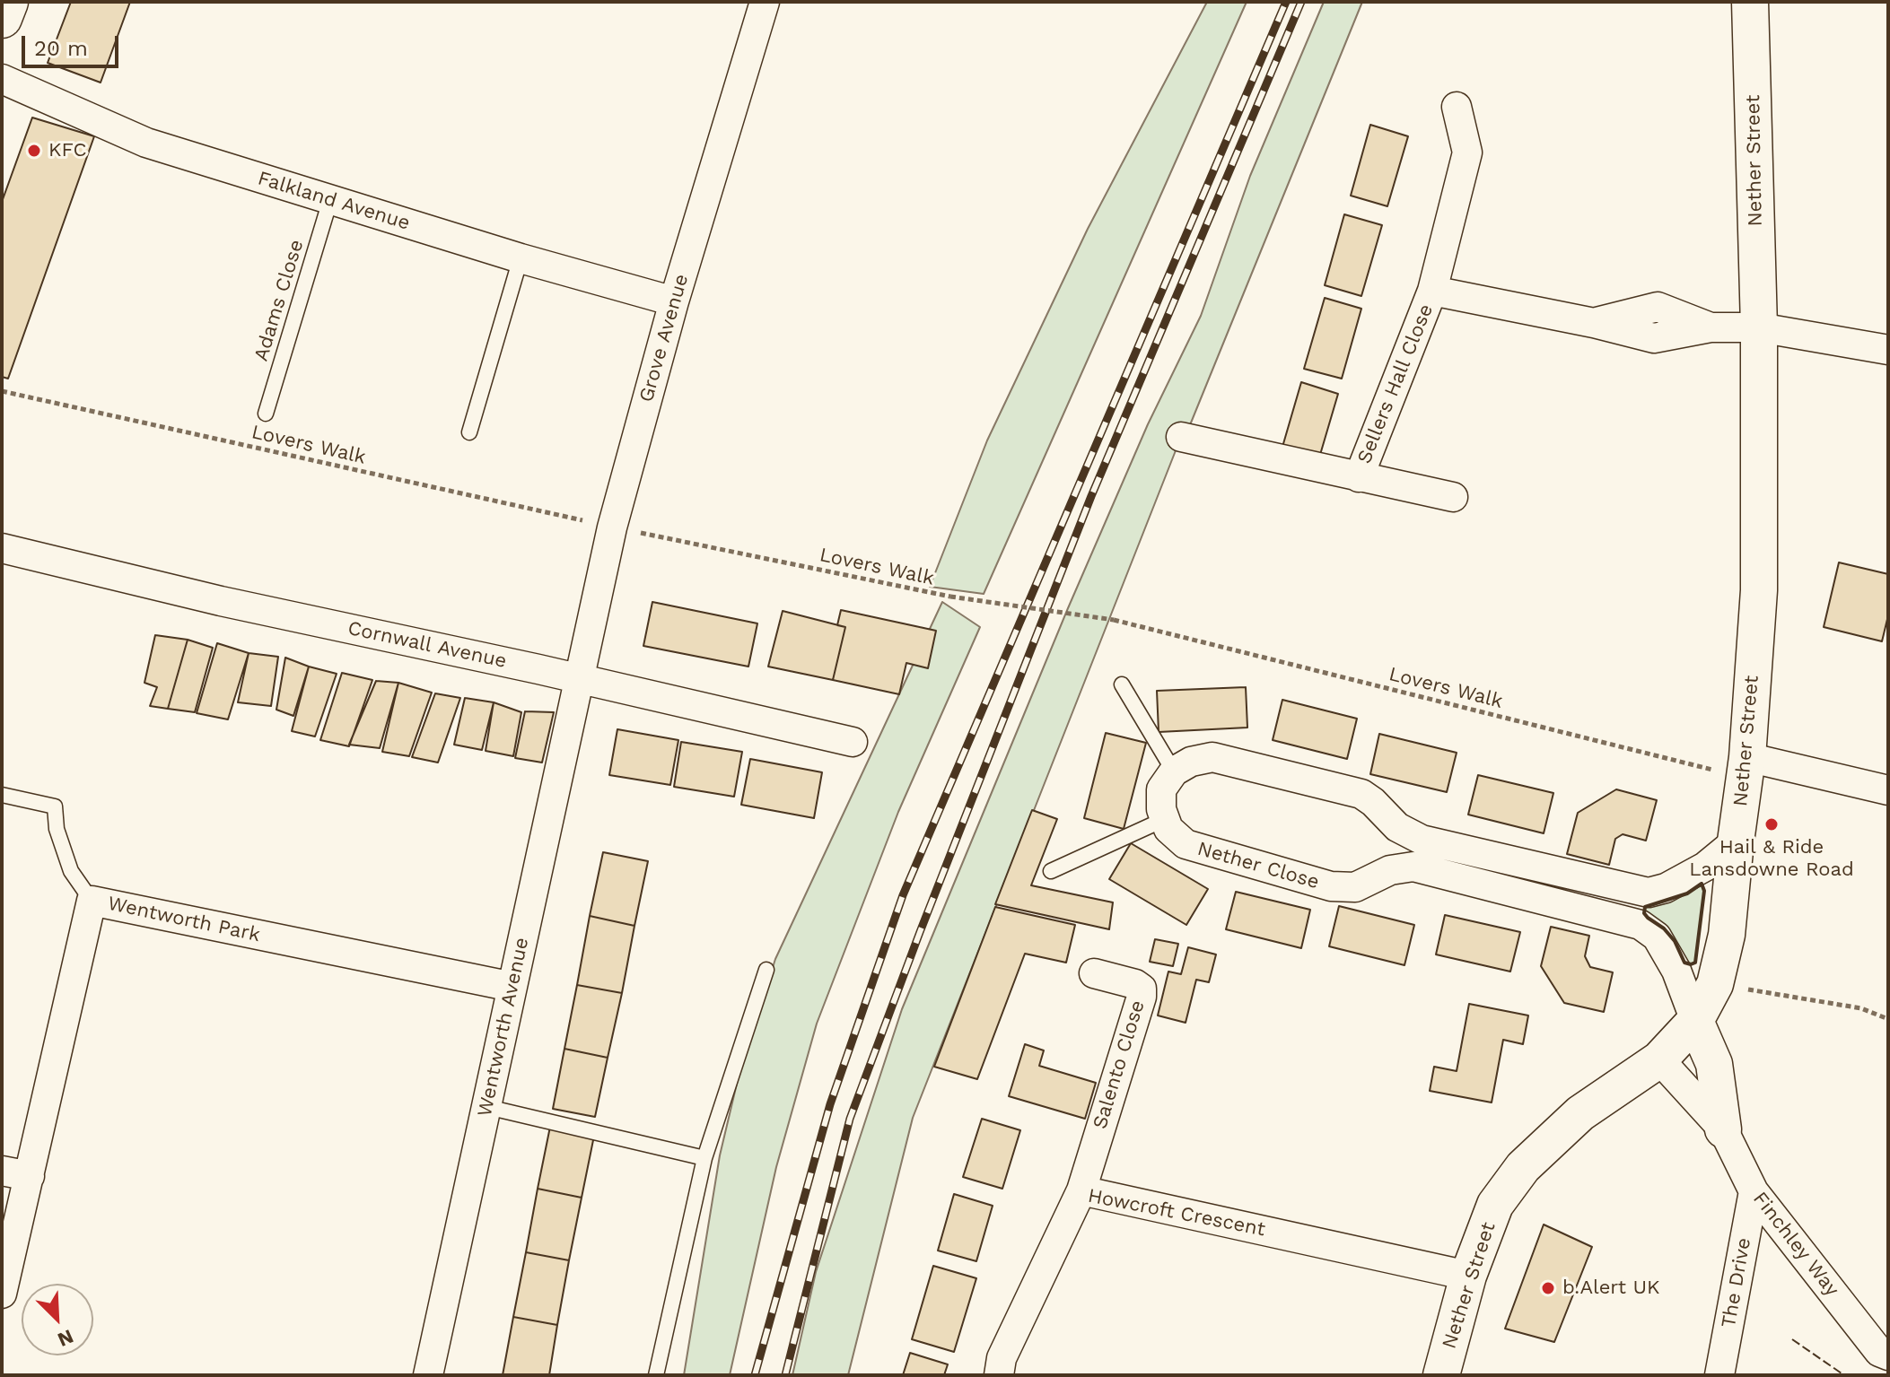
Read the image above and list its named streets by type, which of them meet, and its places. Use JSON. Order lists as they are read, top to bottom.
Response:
{
  "streets": {
    "street": [
      "Nether Street",
      "Falkland Avenue",
      "Grove Avenue",
      "Sellers Hall Close",
      "Cornwall Avenue",
      "Nether Close",
      "Wentworth Park",
      "Wentworth Avenue",
      "Salento Close",
      "Howcroft Crescent",
      "Finchley Way",
      "The Drive"
    ],
    "lane": ["Adams Close"],
    "path": ["Lovers Walk"]
  },
  "crossings": [
    ["Nether Street", "Sellers Hall Close"],
    ["Nether Street", "Lovers Walk"],
    ["Nether Street", "Nether Close"],
    ["Nether Street", "Howcroft Crescent"],
    ["Nether Street", "Finchley Way"],
    ["Falkland Avenue", "Adams Close"],
    ["Falkland Avenue", "Grove Avenue"],
    ["Grove Avenue", "Lovers Walk"],
    ["Grove Avenue", "Cornwall Avenue"],
    ["Grove Avenue", "Wentworth Avenue"],
    ["Cornwall Avenue", "Wentworth Avenue"],
    ["Wentworth Park", "Wentworth Avenue"],
    ["Salento Close", "Howcroft Crescent"],
    ["Finchley Way", "The Drive"]
  ],
  "places": ["KFC", "Hail & Ride Lansdowne Road", "b.Alert UK"],
  "scale_bar": "20 m",
  "north": "bottom right"
}
